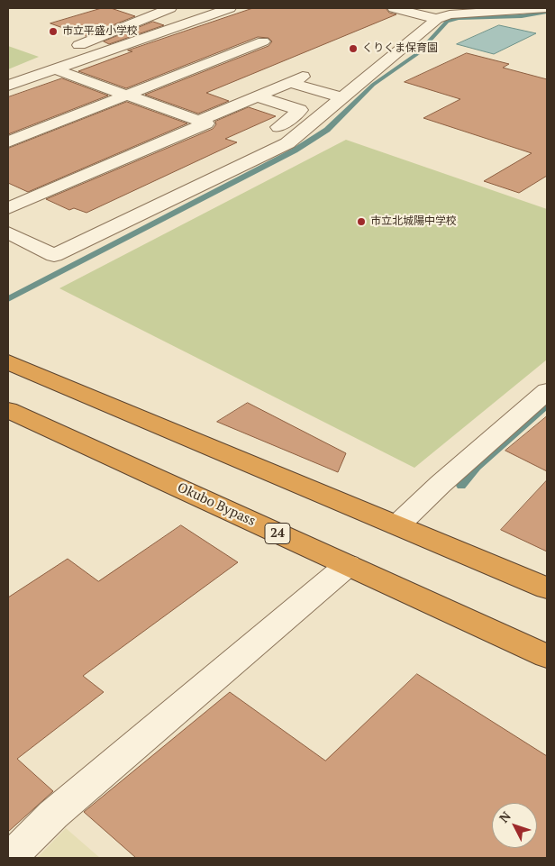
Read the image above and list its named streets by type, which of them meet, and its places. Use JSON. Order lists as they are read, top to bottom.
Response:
{
  "streets": {
    "highway": ["Okubo Bypass", "24"]
  },
  "places": ["市立平盛小学校", "くりくま保育園", "市立北城陽中学校"],
  "north": "top left"
}
